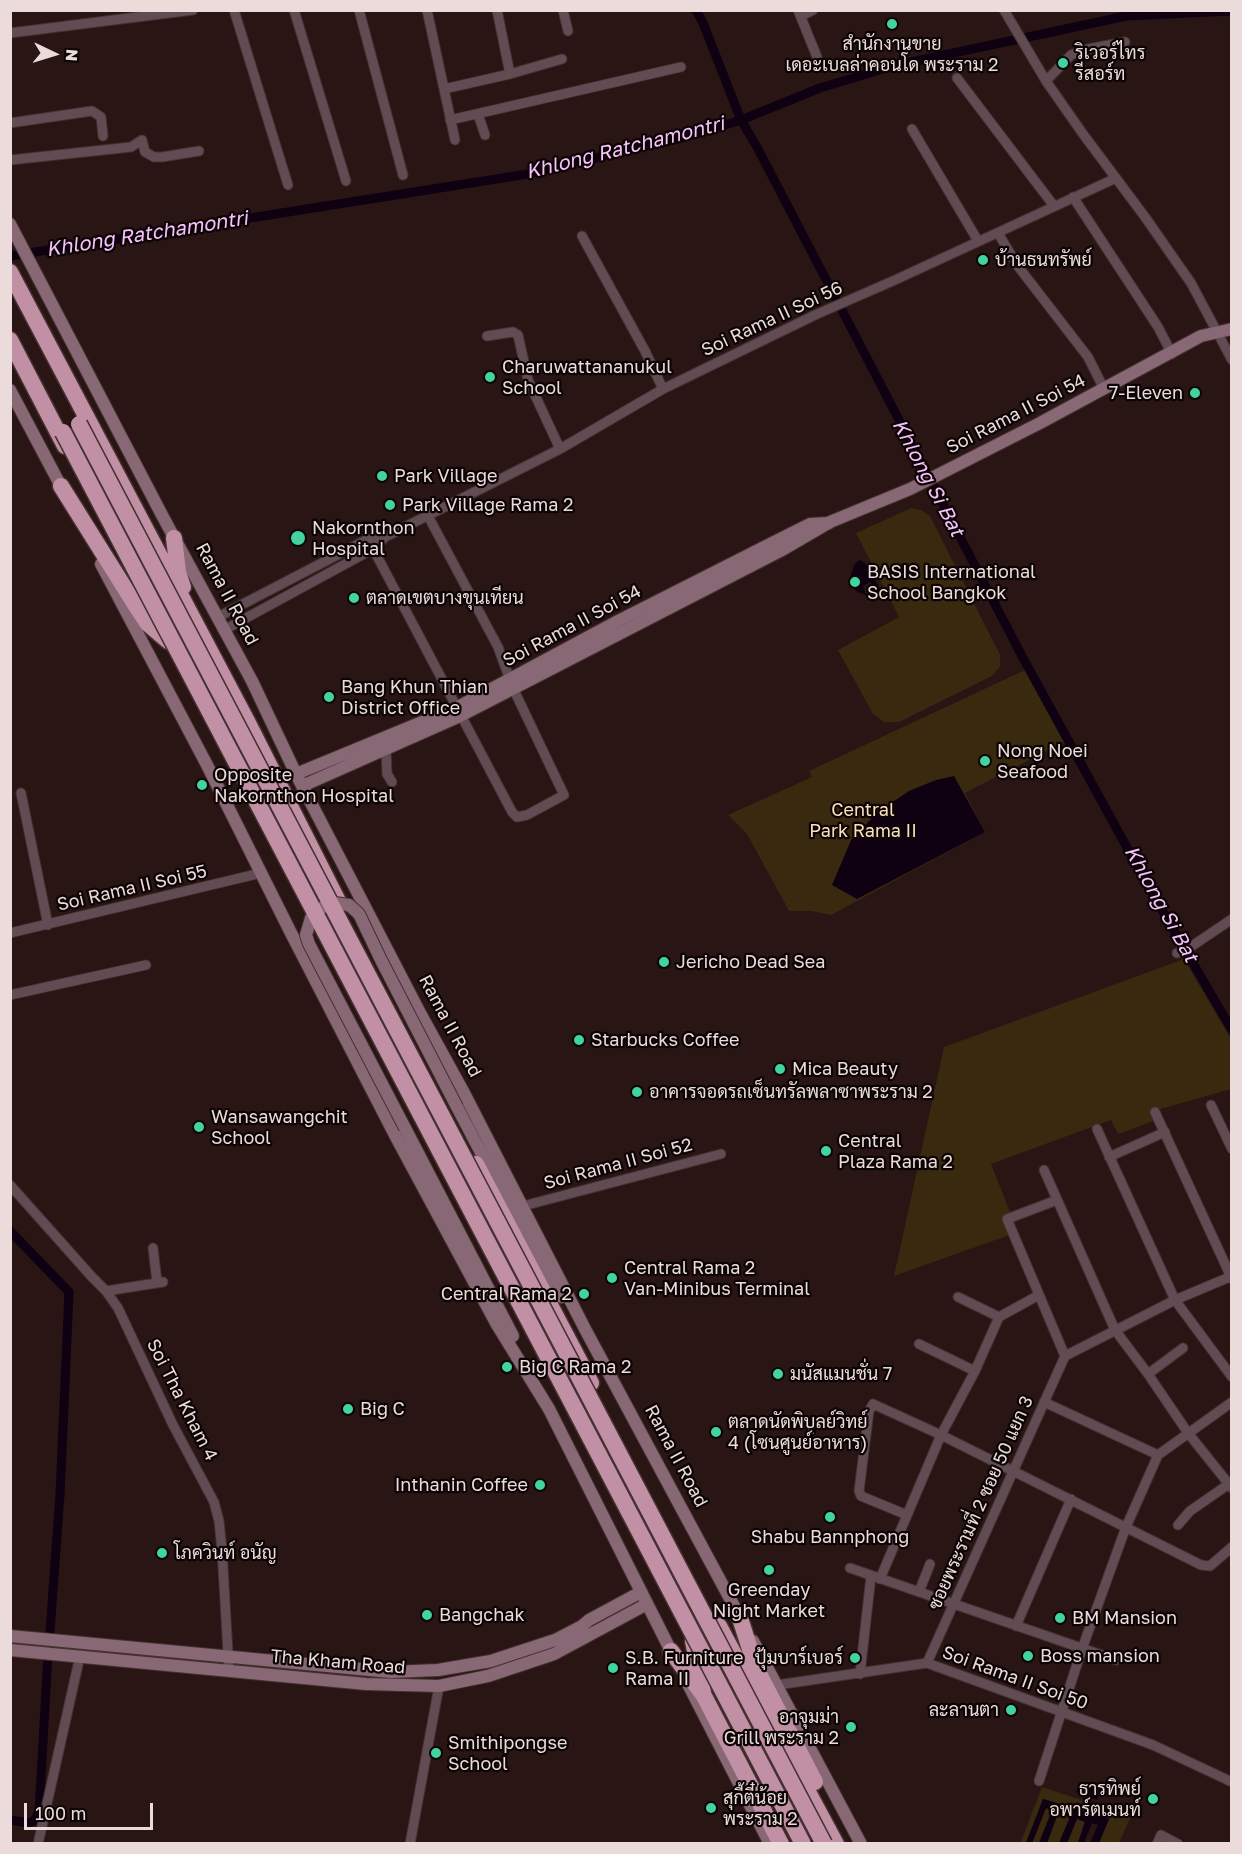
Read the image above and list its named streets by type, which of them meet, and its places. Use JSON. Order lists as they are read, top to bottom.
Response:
{
  "streets": {
    "main road": ["Soi Rama II Soi 54", "Rama II Road", "Tha Kham Road"],
    "street": [
      "Soi Rama II Soi 56",
      "Soi Rama II Soi 55",
      "Soi Rama II Soi 52",
      "Soi Tha Kham 4",
      "ซอยพระรามที่ 2 ซอย 50 แยก 3",
      "Soi Rama II Soi 50"
    ]
  },
  "crossings": [
    ["Soi Rama II Soi 56", "Rama II Road"],
    ["Soi Rama II Soi 54", "Rama II Road"],
    ["Rama II Road", "Soi Rama II Soi 52"],
    ["Rama II Road", "Soi Rama II Soi 50"],
    ["Soi Tha Kham 4", "Tha Kham Road"],
    ["ซอยพระรามที่ 2 ซอย 50 แยก 3", "Soi Rama II Soi 50"]
  ],
  "water": ["Khlong Ratchamontri", "Khlong Si Bat"],
  "parks": ["Central Park Rama II"],
  "places": [
    "สำนักงานขาย เดอะเบลล่าคอนโด พระราม 2",
    "ริเวอร์ไทร รีสอร์ท",
    "บ้านธนทรัพย์",
    "Charuwattananukul School",
    "7-Eleven",
    "Park Village",
    "Park Village Rama 2",
    "Nakornthon Hospital",
    "BASIS International School Bangkok",
    "ตลาดเขตบางขุนเทียน",
    "Bang Khun Thian District Office",
    "Nong Noei Seafood",
    "Opposite Nakornthon Hospital",
    "Jericho Dead Sea",
    "Starbucks Coffee",
    "Mica Beauty",
    "อาคารจอดรถเซ็นทรัลพลาซาพระราม 2",
    "Wansawangchit School",
    "Central Plaza Rama 2",
    "Central Rama 2 Van-Minibus Terminal",
    "Central Rama 2",
    "Big C Rama 2",
    "มนัสแมนชั่น 7",
    "Big C",
    "ตลาดนัดพิบูลย์วิทย์ 4 (โซนศูนย์อาหาร)",
    "Inthanin Coffee",
    "Shabu Bannphong",
    "โภควินท์ อนัญ",
    "Greenday Night Market",
    "Bangchak",
    "BM Mansion",
    "Boss mansion",
    "ปุ้มบาร์เบอร์",
    "S.B. Furniture Rama II",
    "ละลานตา",
    "อาจุมม่า Grill พระราม 2",
    "Smithipongse School",
    "ธารทิพย์ อพาร์ตเมนท์",
    "สุกี้ตี๋น้อย พระราม 2"
  ],
  "scale_bar": "100 m",
  "north": "right"
}
